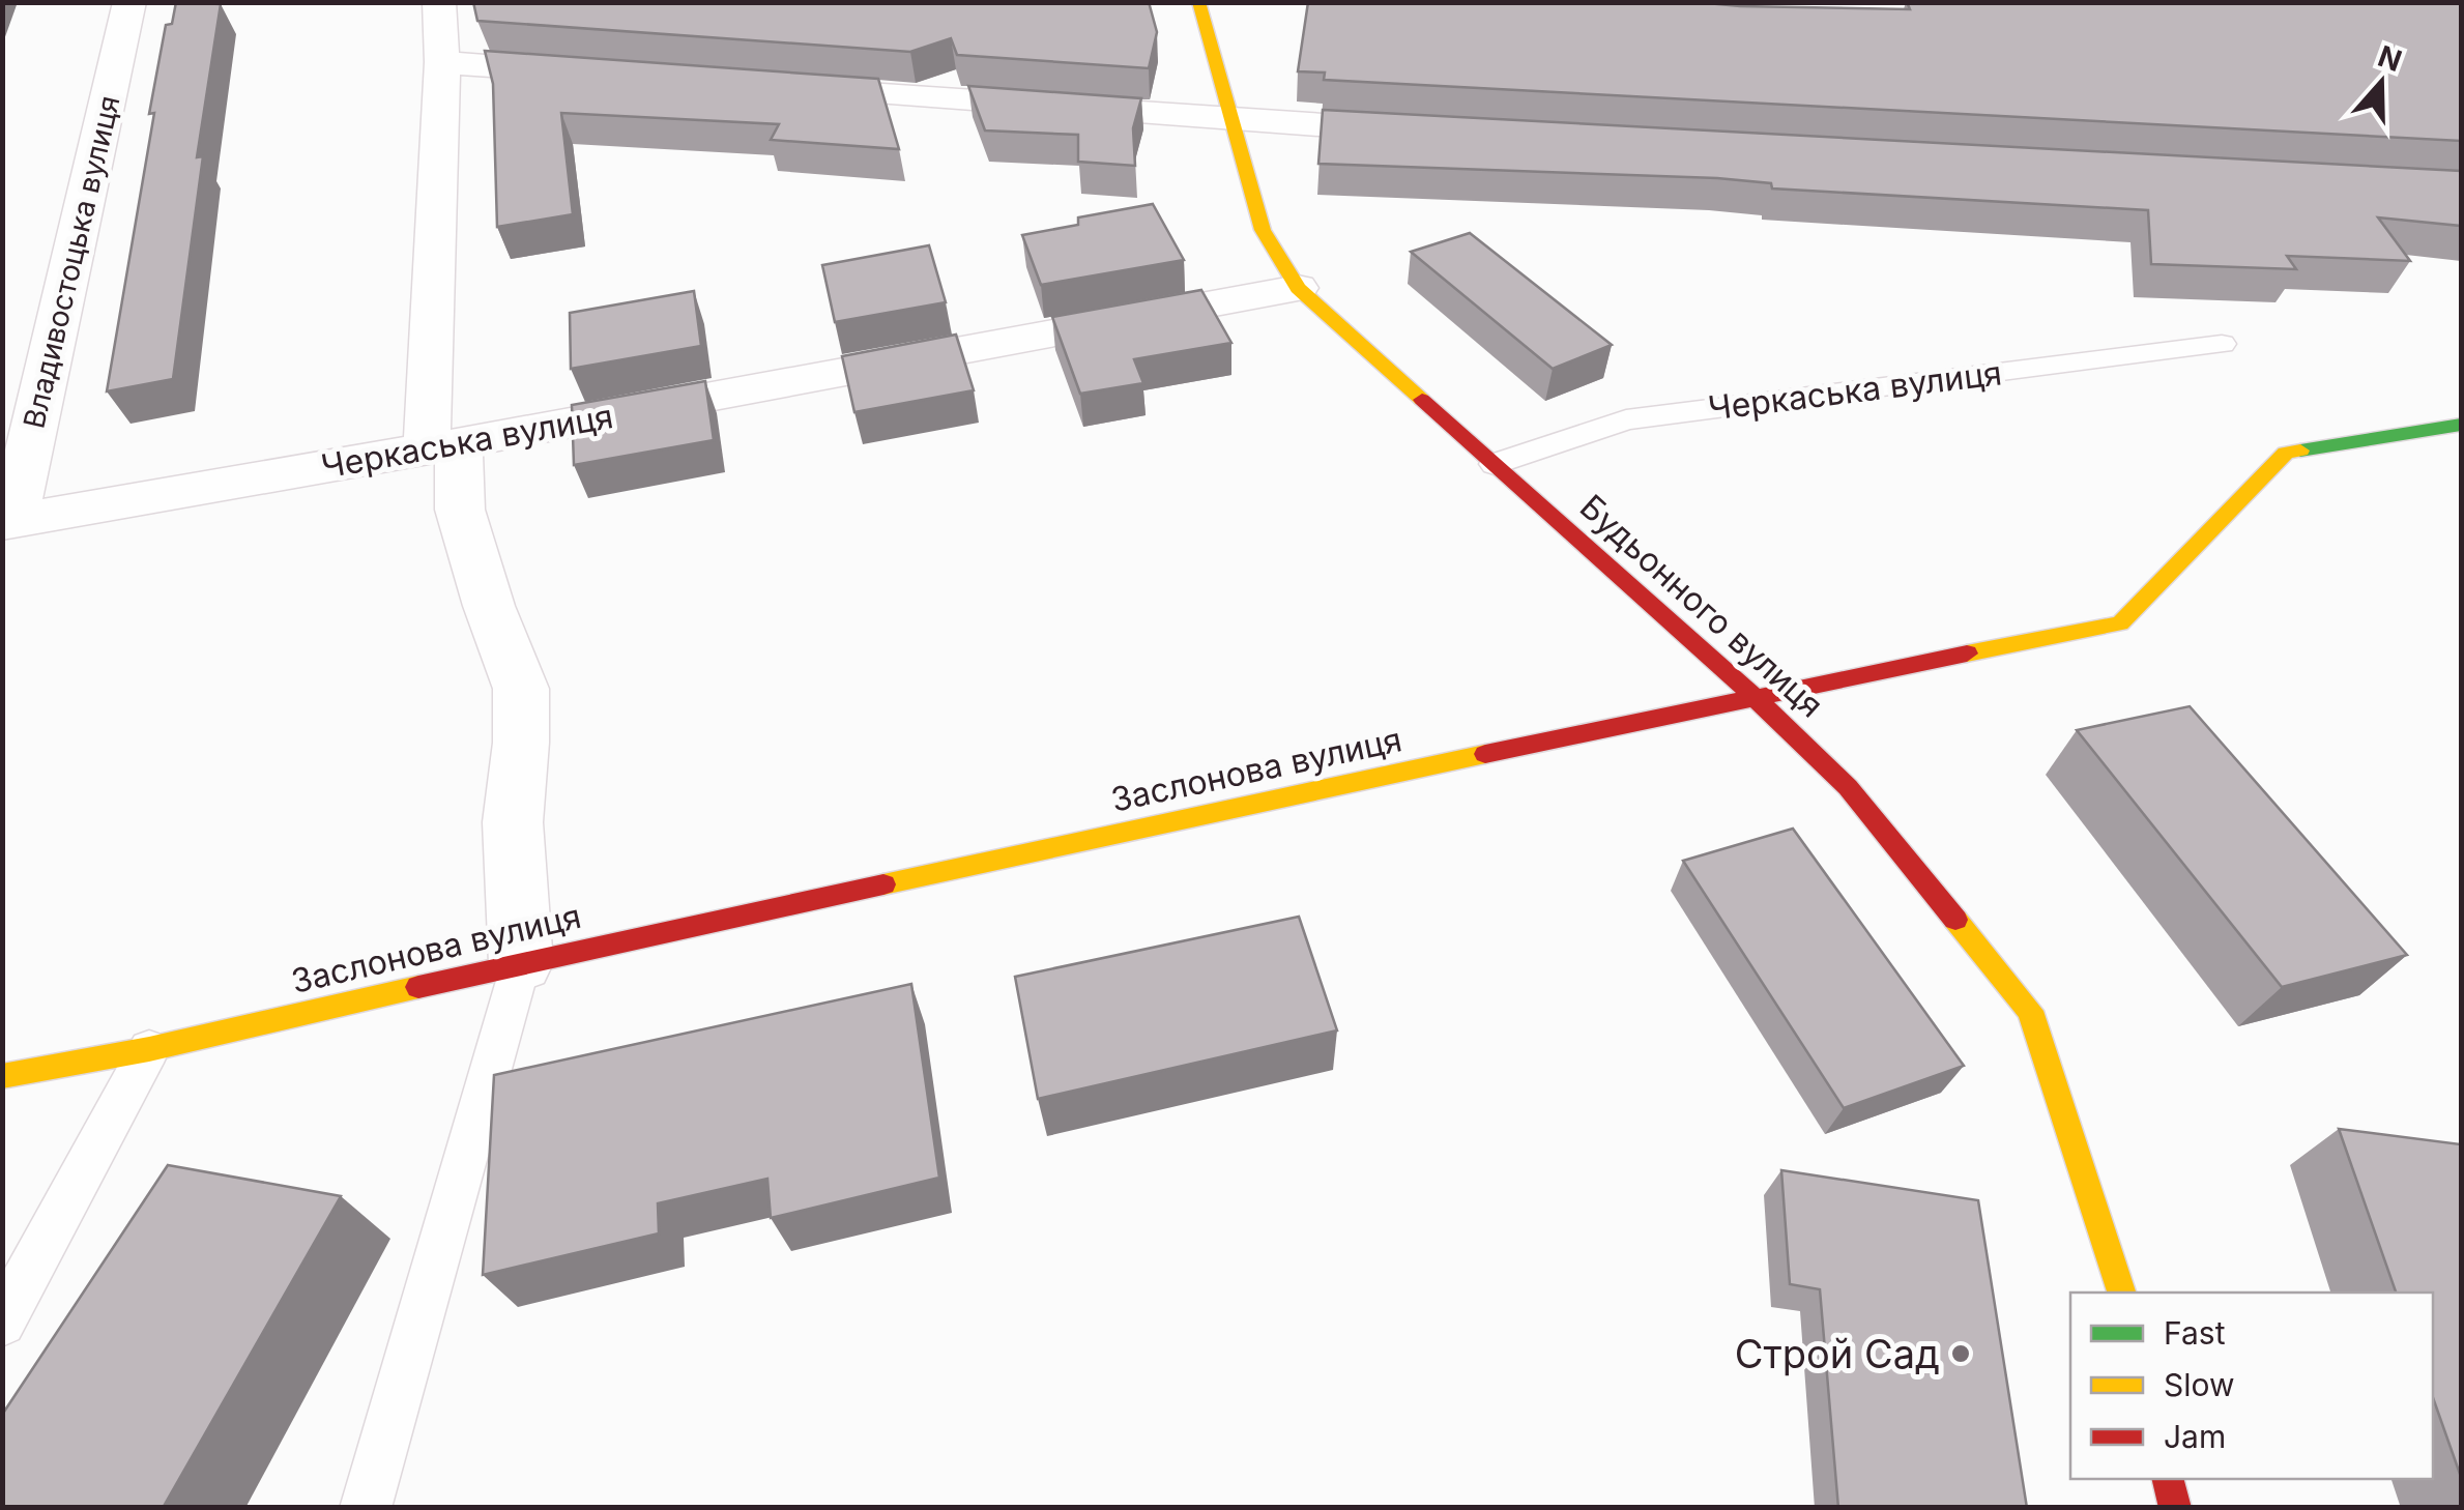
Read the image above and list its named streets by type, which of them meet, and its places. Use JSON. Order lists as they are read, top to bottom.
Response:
{
  "streets": {
    "street": [
      "Владивостоцька вулиця",
      "Черкаська вулиця",
      "Будьонного вулиця",
      "Заслонова вулиця"
    ]
  },
  "crossings": [
    ["Владивостоцька вулиця", "Черкаська вулиця"],
    ["Черкаська вулиця", "Будьонного вулиця"],
    ["Будьонного вулиця", "Заслонова вулиця"]
  ],
  "places": ["Строй Сад"],
  "legend": ["Fast", "Slow", "Jam"],
  "north": "top"
}
